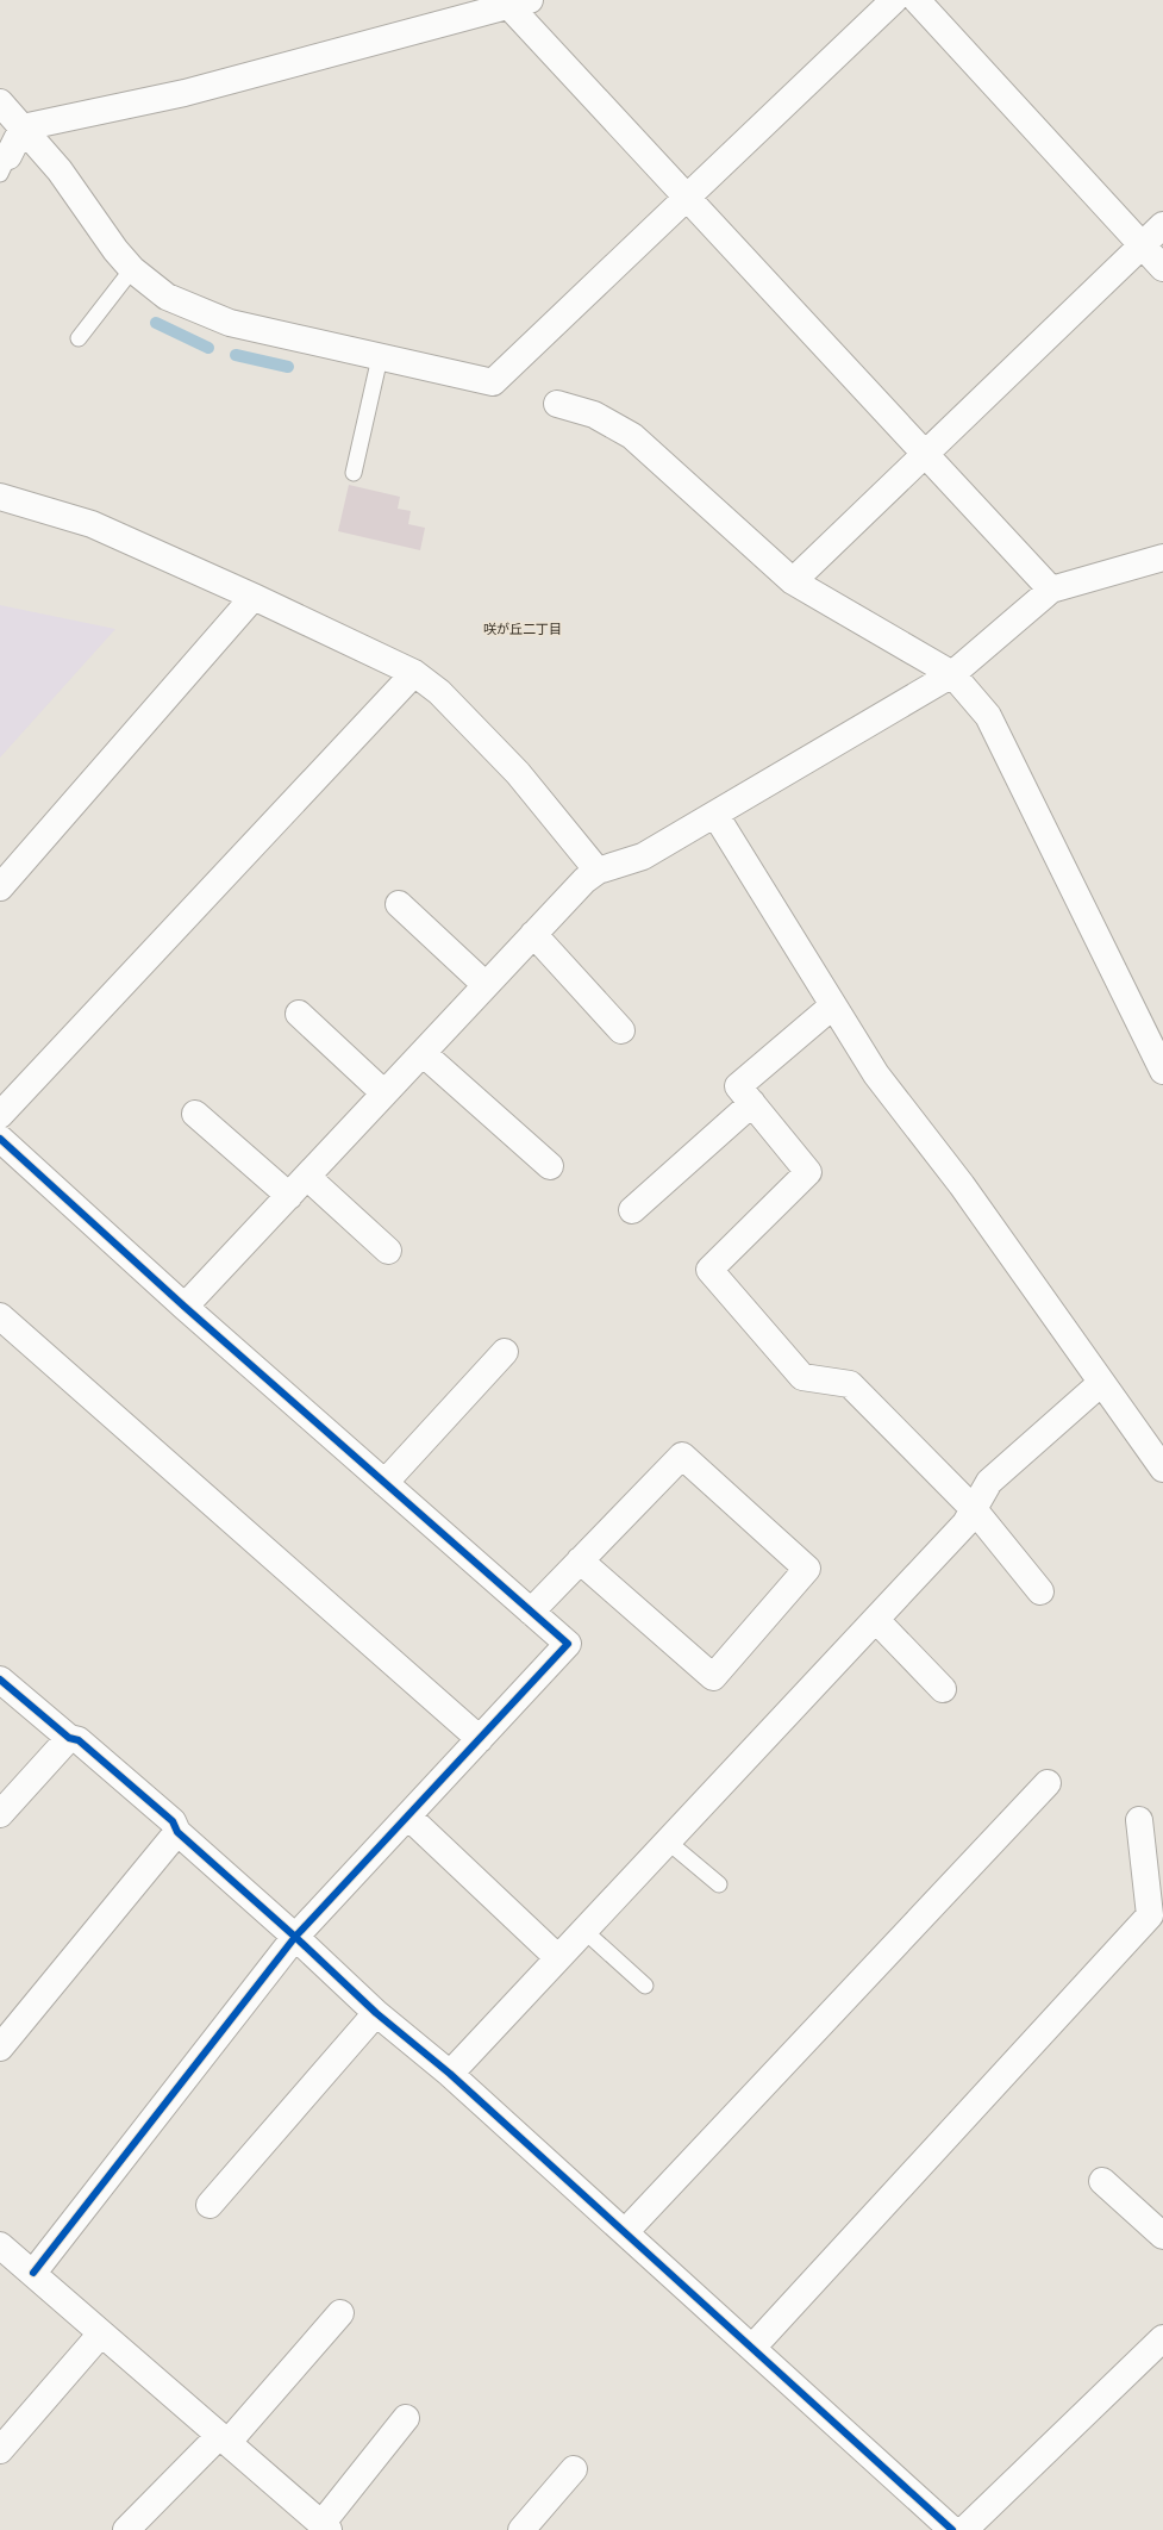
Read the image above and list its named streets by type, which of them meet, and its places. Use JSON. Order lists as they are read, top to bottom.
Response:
{
  "districts": ["咲が丘二丁目"]
}
